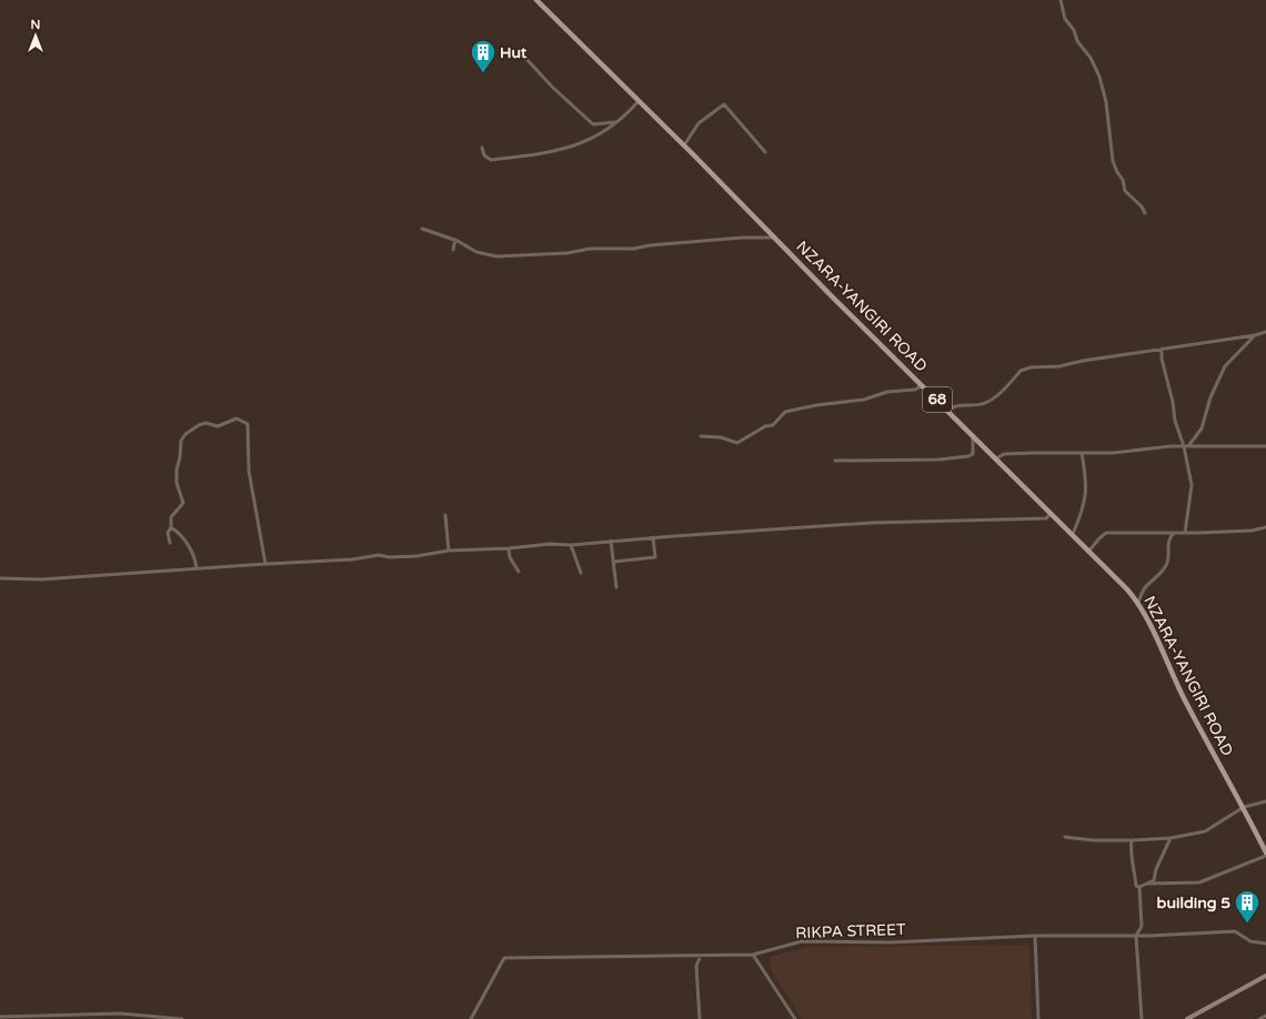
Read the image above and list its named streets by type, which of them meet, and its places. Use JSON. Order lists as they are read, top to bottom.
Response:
{
  "streets": {
    "main road": ["NZARA-YANGIRI ROAD", "68"],
    "street": ["RIKPA STREET"]
  },
  "places": {
    "building": ["Hut", "building 5"]
  },
  "north": "top"
}
